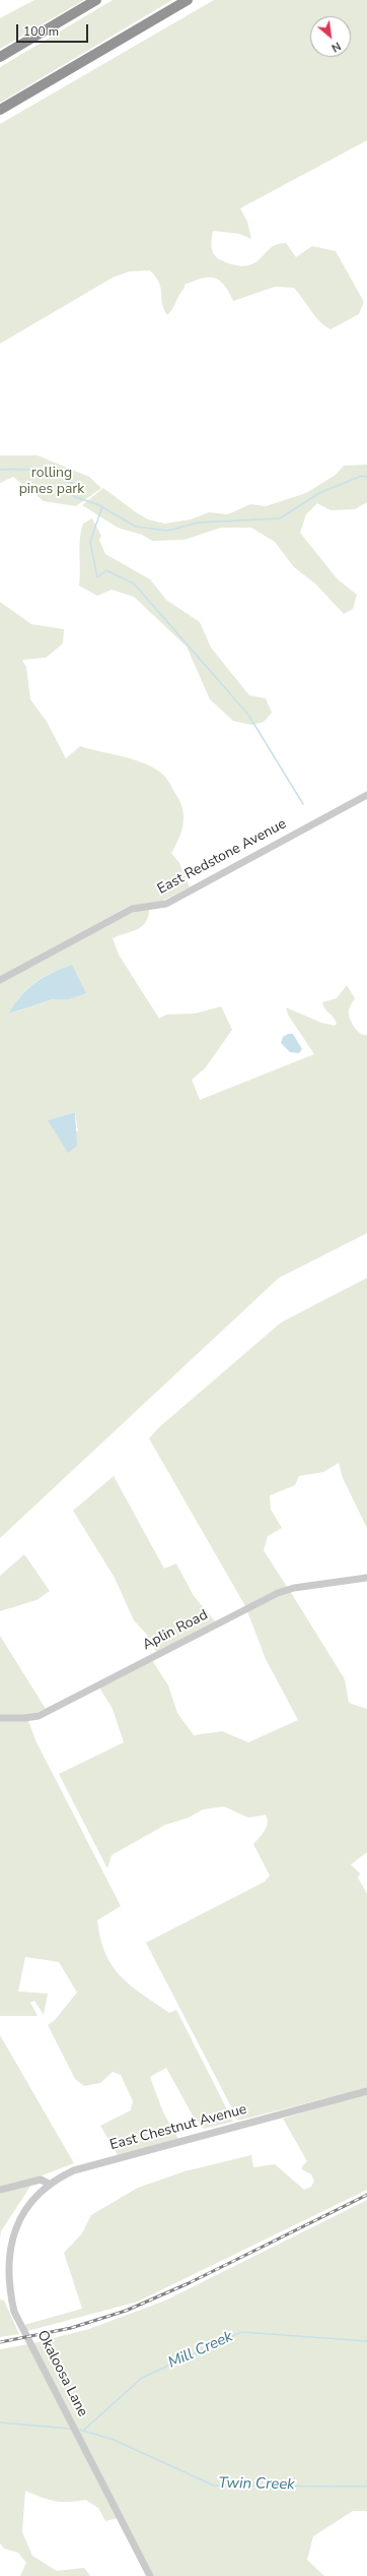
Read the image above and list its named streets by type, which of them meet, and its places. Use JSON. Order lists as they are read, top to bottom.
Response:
{
  "streets": {
    "street": [
      "East Redstone Avenue",
      "Aplin Road",
      "East Chestnut Avenue",
      "Okaloosa Lane"
    ]
  },
  "crossings": [
    ["East Chestnut Avenue", "Okaloosa Lane"]
  ],
  "water": ["Mill Creek", "Twin Creek"],
  "parks": ["rolling pines park"],
  "scale_bar": "100 m",
  "north": "bottom right"
}
